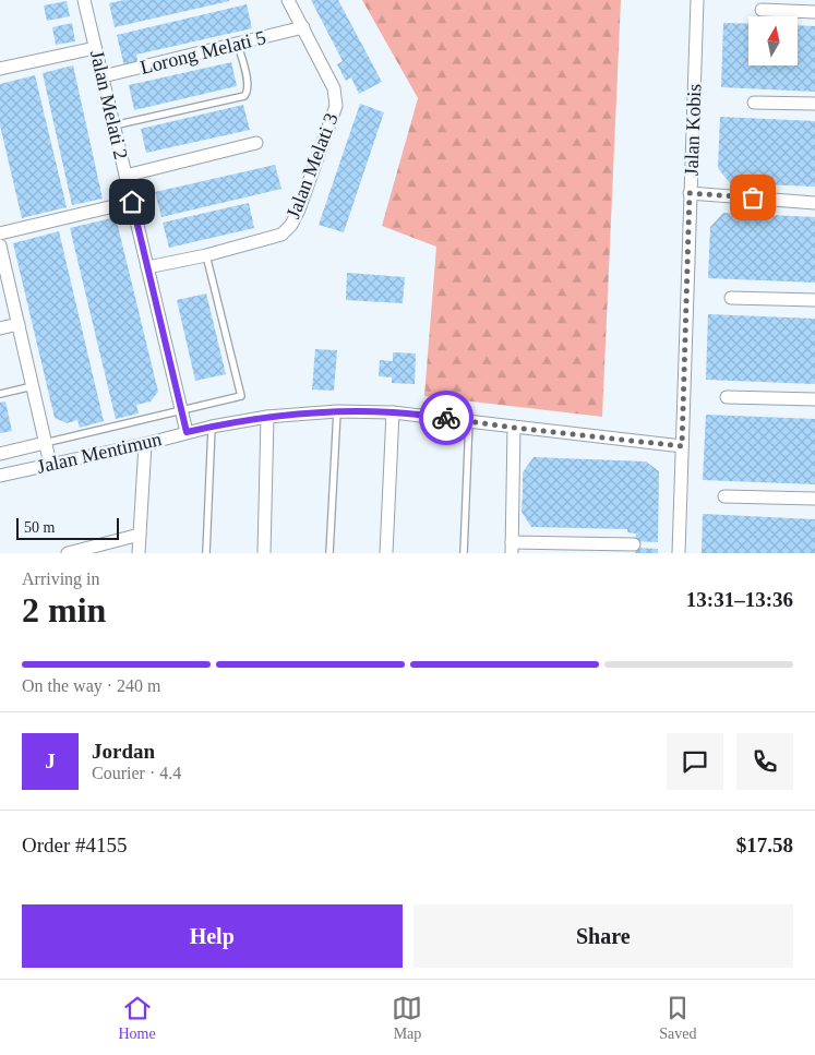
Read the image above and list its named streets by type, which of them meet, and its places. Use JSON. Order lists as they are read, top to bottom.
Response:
{
  "streets": {
    "street": [
      "Lorong Melati 5",
      "Jalan Melati 2",
      "Jalan Kobis",
      "Jalan Melati 3",
      "Jalan Mentimun"
    ]
  },
  "crossings": [
    ["Lorong Melati 5", "Jalan Melati 2"],
    ["Lorong Melati 5", "Jalan Melati 3"],
    ["Jalan Melati 2", "Jalan Melati 3"],
    ["Jalan Melati 2", "Jalan Mentimun"],
    ["Jalan Kobis", "Jalan Mentimun"]
  ],
  "scale_bar": "50 m",
  "north": "top",
  "page": {
    "scale": "50 m",
    "heading": ["2 min", "Arriving in", "13:31–13:36"],
    "panel": [
      "Jordan",
      "Courier · 4.4",
      "Order #4155",
      "$17.58"
    ],
    "bar": "On the way · 240 m",
    "round": "J",
    "buttons": ["Help", "Share"],
    "tabs": ["Home", "Map", "Saved"]
  }
}
